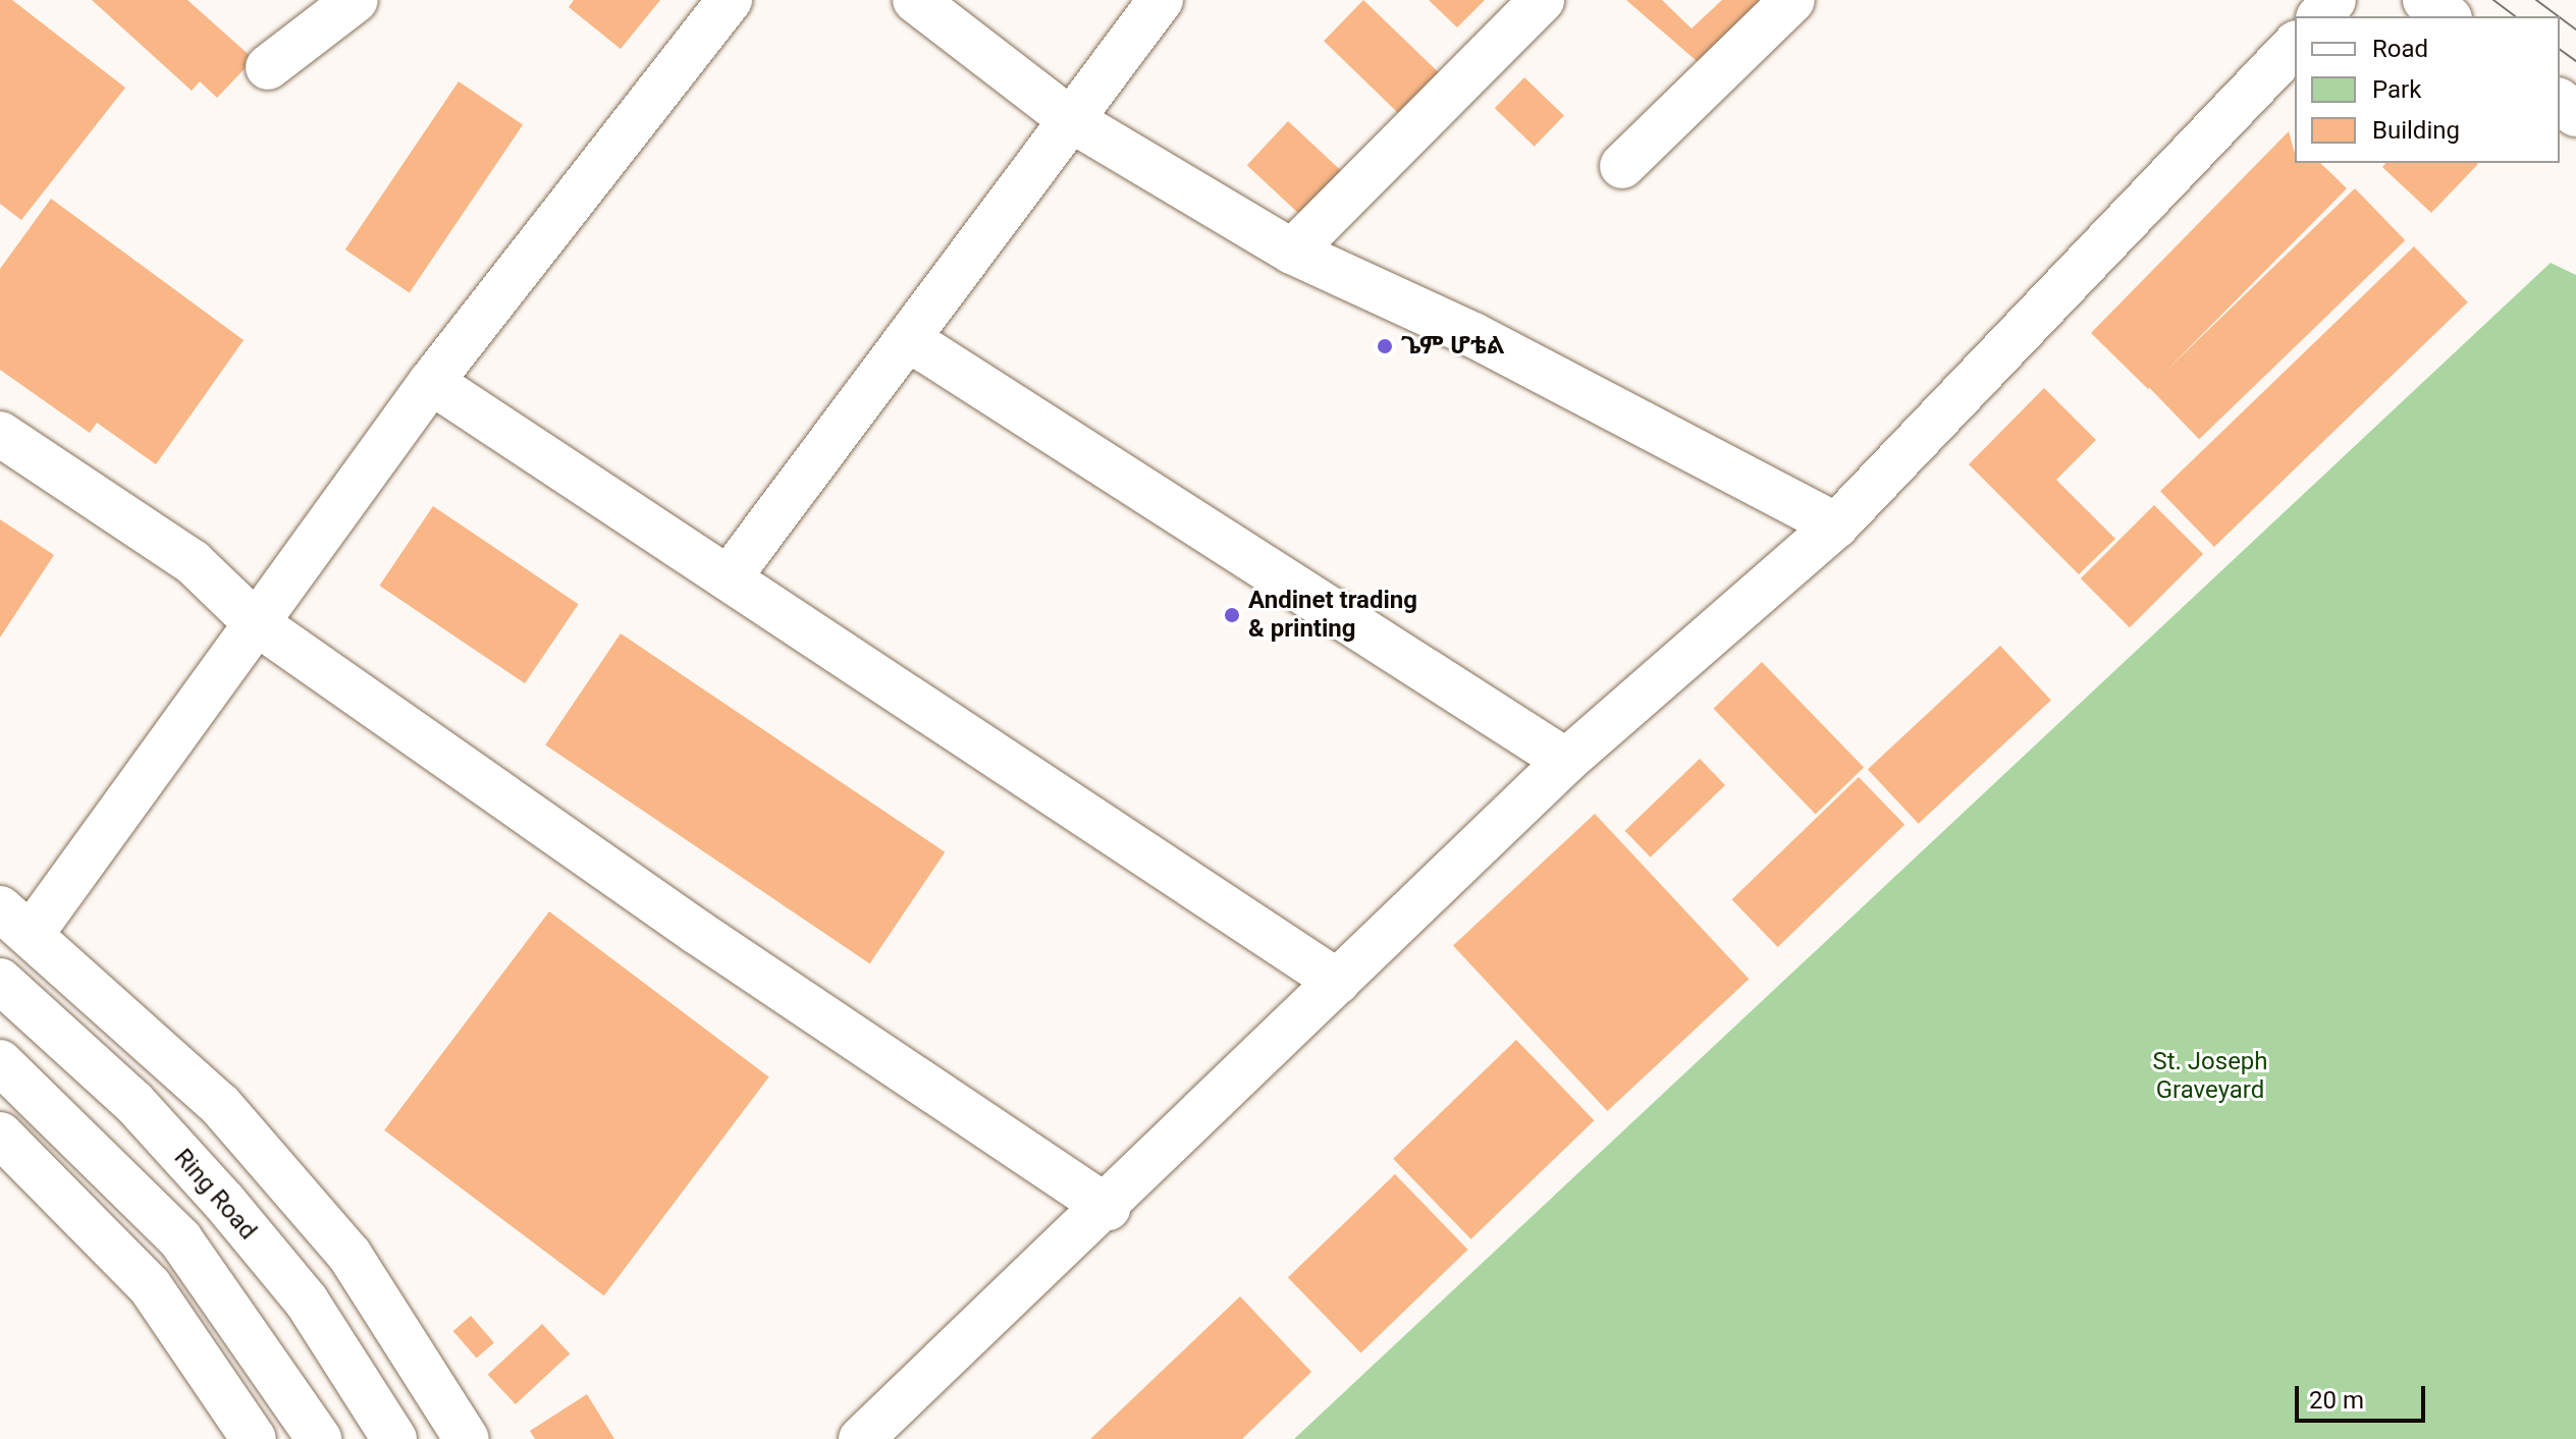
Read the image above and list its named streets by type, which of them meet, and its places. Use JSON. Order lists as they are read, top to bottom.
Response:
{
  "streets": {
    "main road": ["Ring Road"]
  },
  "parks": ["St. Joseph Graveyard"],
  "places": ["ጌም ሆቴል", "Andinet trading & printing"],
  "legend": ["Road", "Park", "Building"],
  "scale_bar": "20 m"
}
